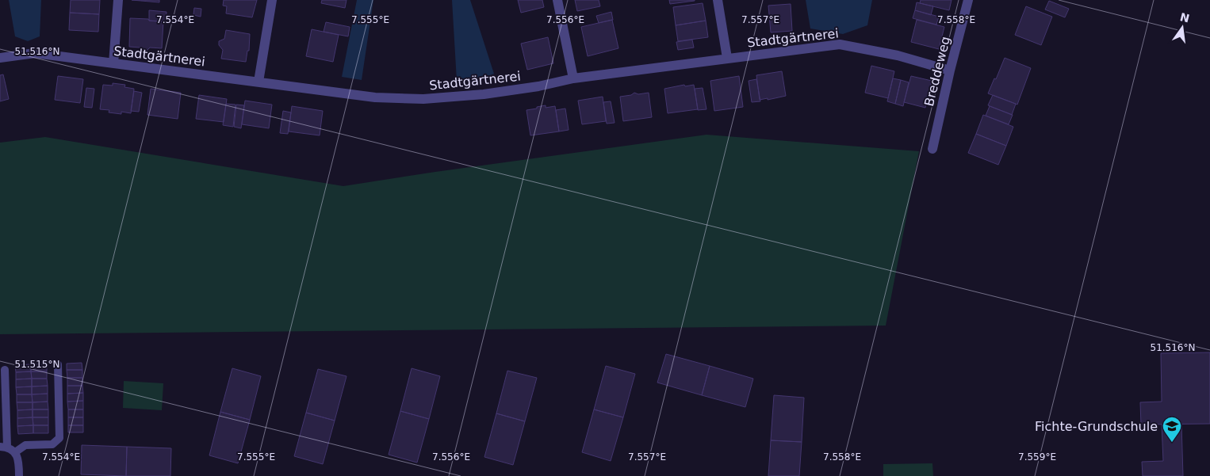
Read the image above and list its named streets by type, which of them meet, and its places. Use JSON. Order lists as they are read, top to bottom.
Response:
{
  "streets": {
    "street": ["Stadtgärtnerei", "Breddeweg"]
  },
  "crossings": [
    ["Stadtgärtnerei", "Breddeweg"]
  ],
  "places": {
    "school or university": ["Fichte-Grundschule"]
  },
  "north": "top",
  "coordinates": [
    "7.554°E",
    "7.555°E",
    "7.556°E",
    "7.557°E",
    "7.558°E",
    "51.516°N",
    "51.515°N",
    "7.559°E"
  ]
}
